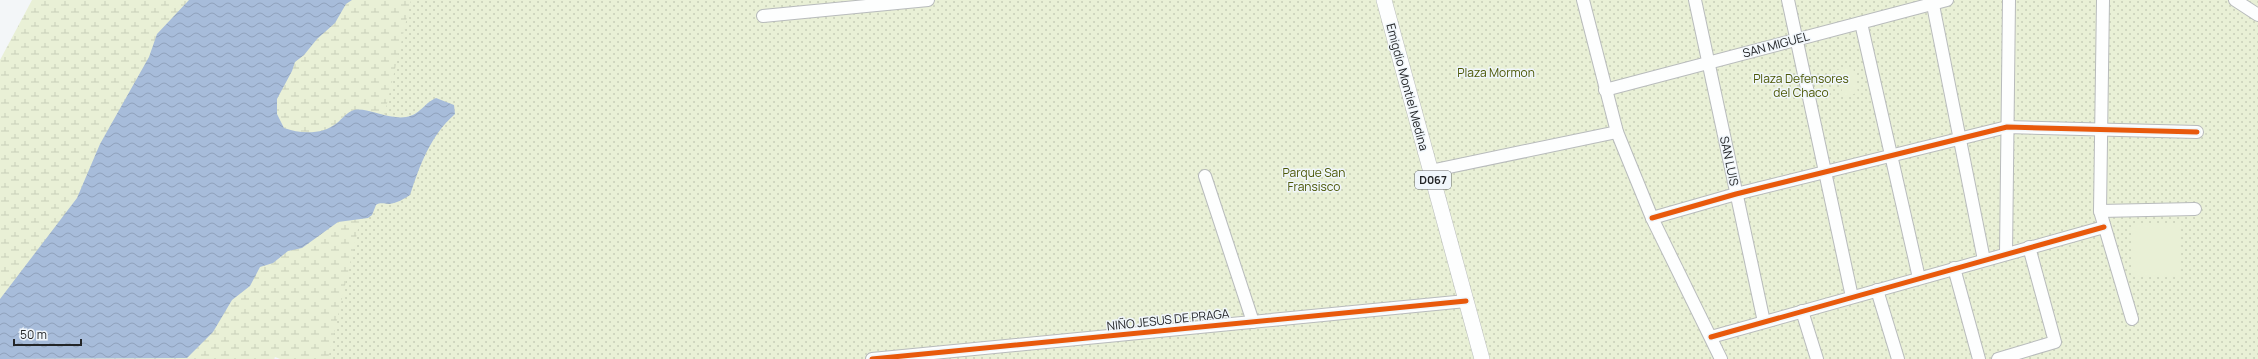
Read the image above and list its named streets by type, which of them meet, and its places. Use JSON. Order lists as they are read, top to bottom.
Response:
{
  "streets": {
    "main road": ["Emigdio Montiel Medina", "D067"],
    "street": ["SAN MIGUEL", "SAN LUIS", "NIÑO JESUS DE PRAGA"]
  },
  "crossings": [
    ["SAN MIGUEL", "SAN LUIS"],
    ["Emigdio Montiel Medina", "NIÑO JESUS DE PRAGA"]
  ],
  "parks": ["Plaza Mormon", "Plaza Defensores del Chaco", "Parque San Fransisco"],
  "scale_bar": "50 m"
}
